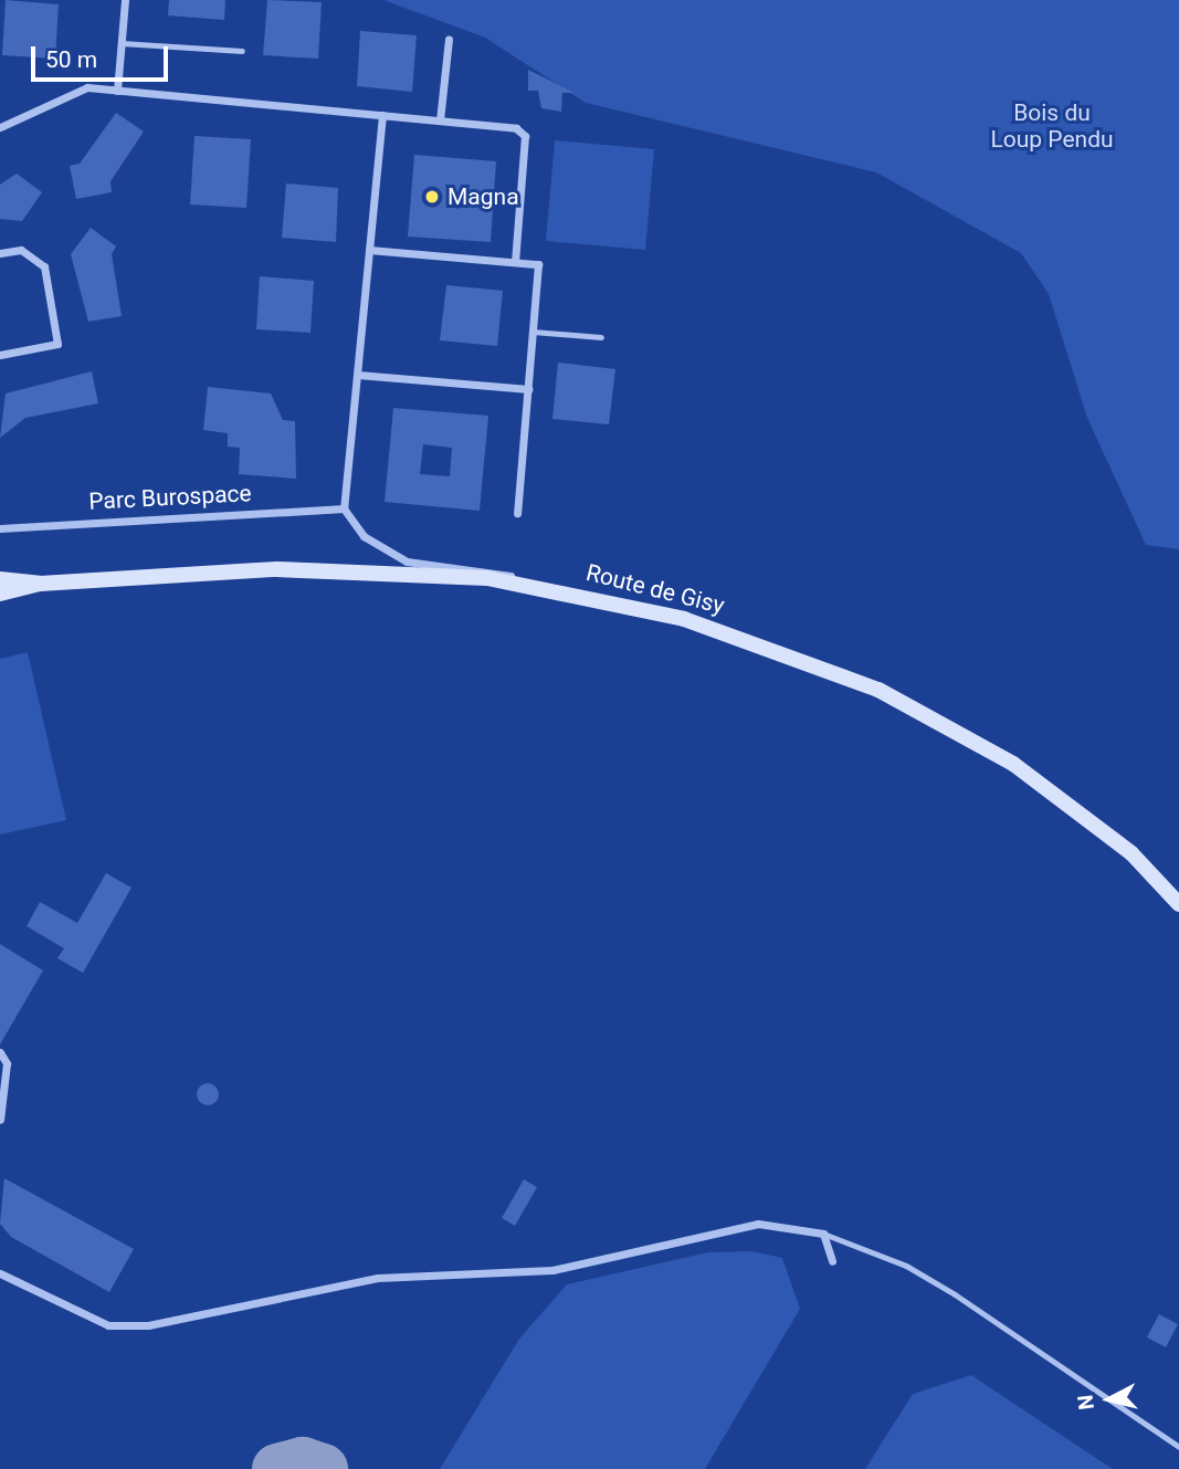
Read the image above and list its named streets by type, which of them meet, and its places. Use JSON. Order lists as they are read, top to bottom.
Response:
{
  "streets": {
    "street": ["Parc Burospace", "Route de Gisy"]
  },
  "parks": ["Bois du Loup Pendu"],
  "places": ["Magna"],
  "scale_bar": "50 m",
  "north": "left"
}
